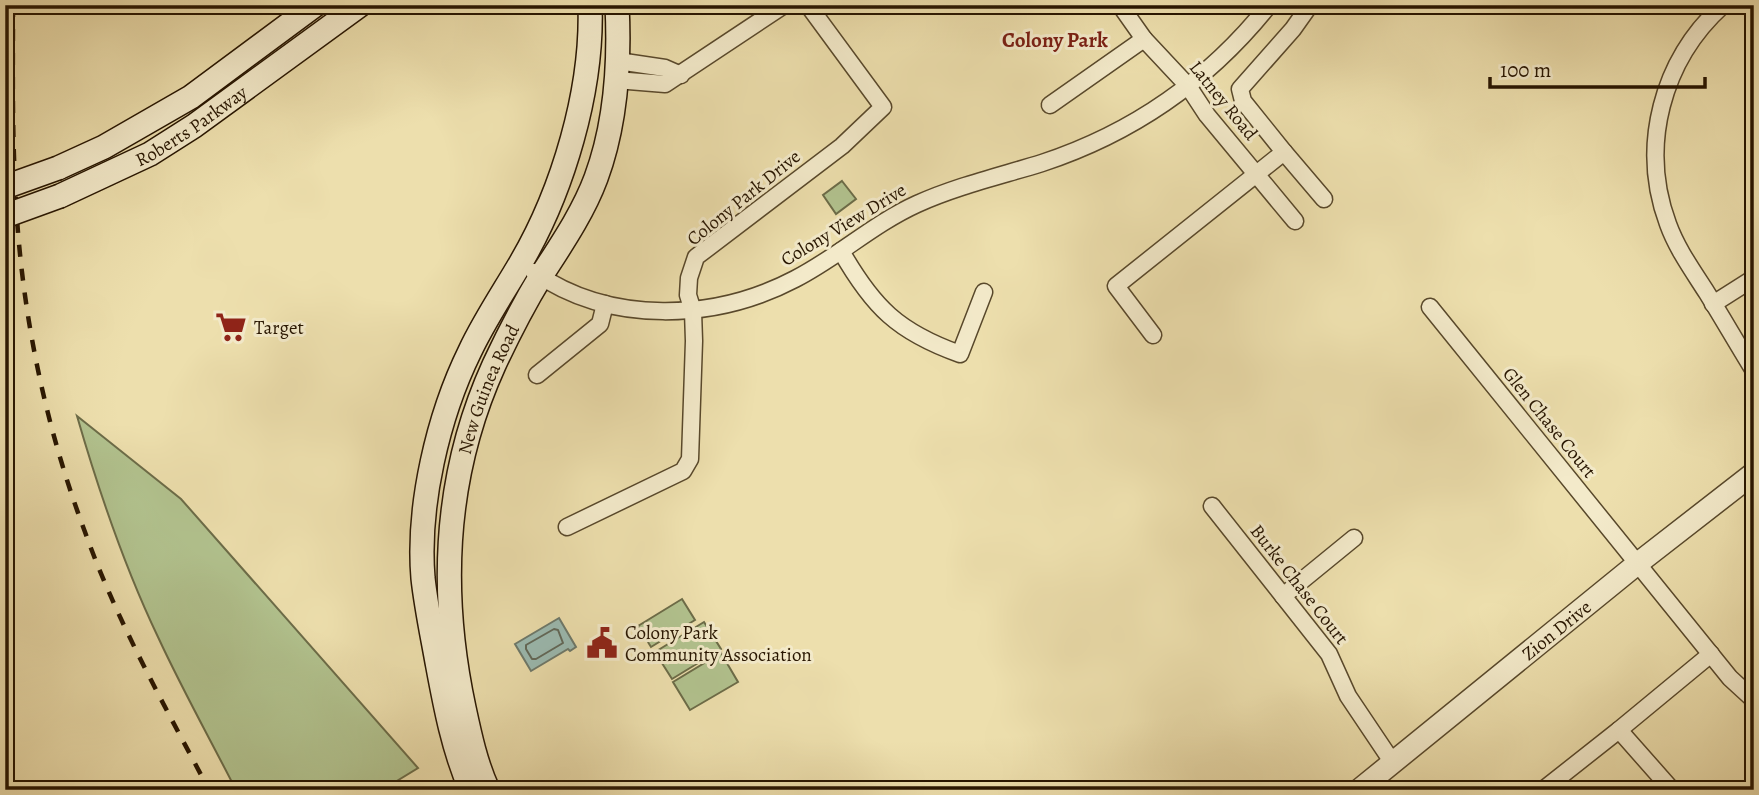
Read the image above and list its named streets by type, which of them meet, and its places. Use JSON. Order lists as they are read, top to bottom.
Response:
{
  "streets": {
    "main road": ["Roberts Parkway", "New Guinea Road"],
    "street": [
      "Latney Road",
      "Colony Park Drive",
      "Colony View Drive",
      "Glen Chase Court",
      "Burke Chase Court",
      "Zion Drive"
    ]
  },
  "crossings": [
    ["Latney Road", "Colony View Drive"],
    ["Colony Park Drive", "Colony View Drive"],
    ["Colony View Drive", "New Guinea Road"],
    ["Glen Chase Court", "Zion Drive"],
    ["Burke Chase Court", "Zion Drive"]
  ],
  "districts": ["Colony Park"],
  "places": {
    "supermarket": ["Target"],
    "public building": ["Colony Park Community Association"]
  },
  "scale_bar": "100 m"
}
